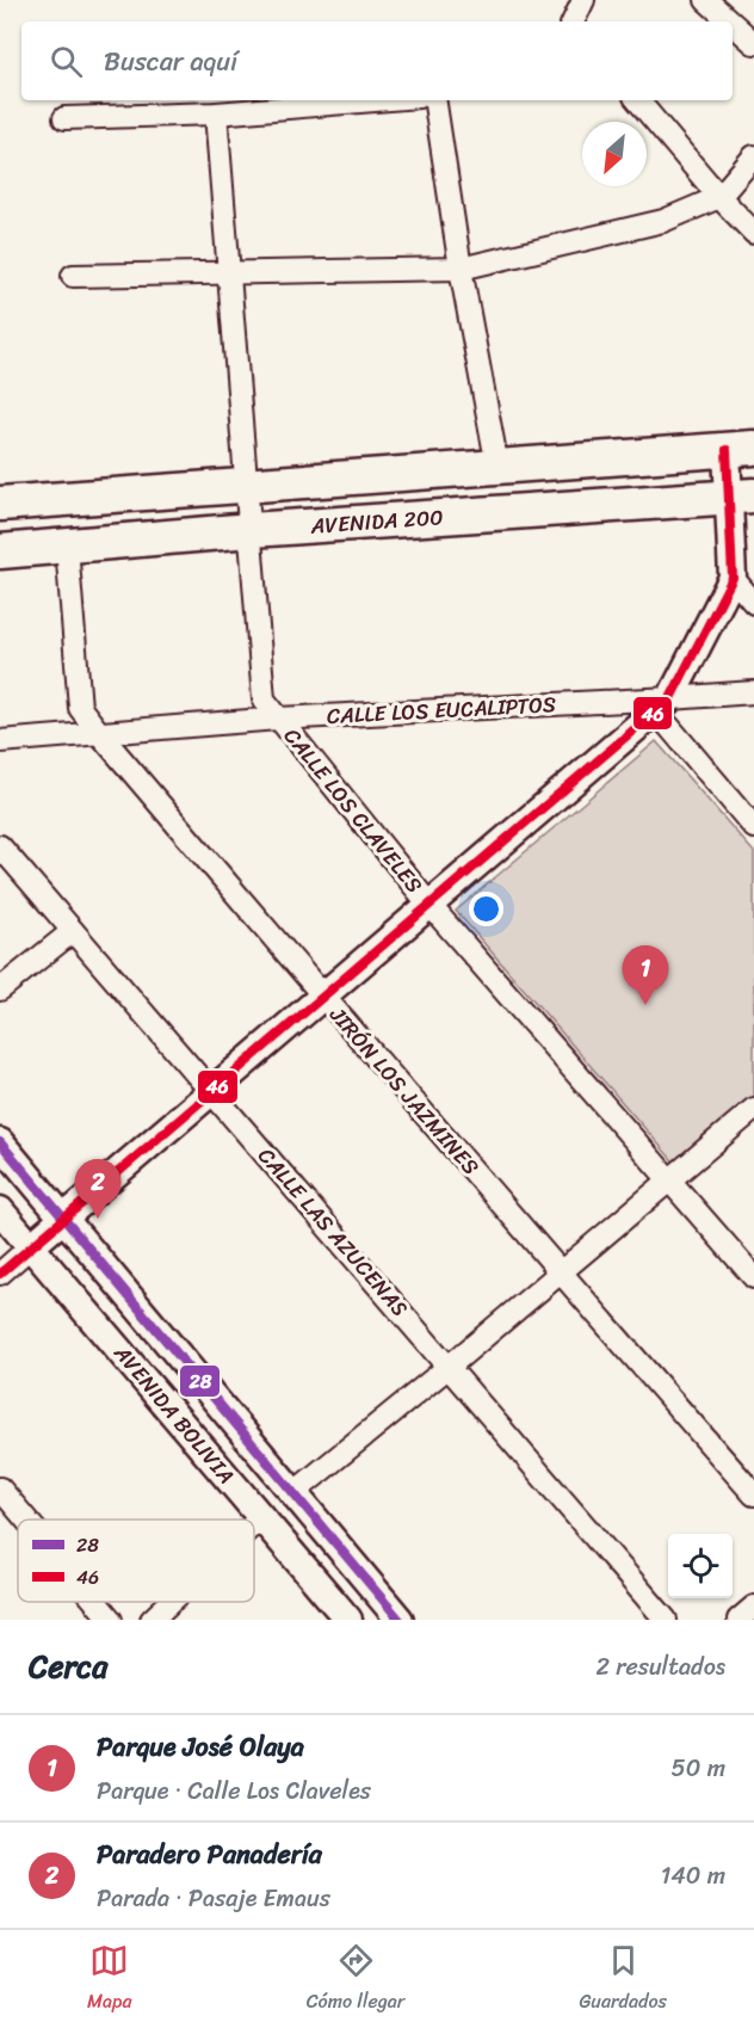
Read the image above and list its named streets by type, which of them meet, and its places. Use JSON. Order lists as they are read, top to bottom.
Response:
{
  "streets": {
    "main road": ["AVENIDA 200"],
    "street": [
      "CALLE LOS EUCALIPTOS",
      "CALLE LOS CLAVELES",
      "JIRÓN LOS JAZMINES",
      "CALLE LAS AZUCENAS",
      "AVENIDA BOLIVIA"
    ]
  },
  "crossings": [
    ["AVENIDA 200", "CALLE LOS CLAVELES"],
    ["AVENIDA 200", "JIRÓN LOS JAZMINES"],
    ["CALLE LOS EUCALIPTOS", "CALLE LOS CLAVELES"],
    ["CALLE LOS EUCALIPTOS", "JIRÓN LOS JAZMINES"]
  ],
  "lines": ["transit line 46", "transit line 28"],
  "legend": ["28", "46"],
  "north": "bottom left",
  "page": {
    "search": "Buscar aquí",
    "pins": ["1", "2"],
    "heading": ["Cerca", "2 resultados"],
    "list": [
      {
        "mark": "1",
        "name": "Parque José Olaya",
        "note": "Parque · Calle Los Claveles",
        "value": "50 m"
      },
      {
        "mark": "2",
        "name": "Paradero Panadería",
        "note": "Parada · Pasaje Emaus",
        "value": "140 m"
      }
    ],
    "nav": ["Mapa", "Cómo llegar", "Guardados"]
  }
}
